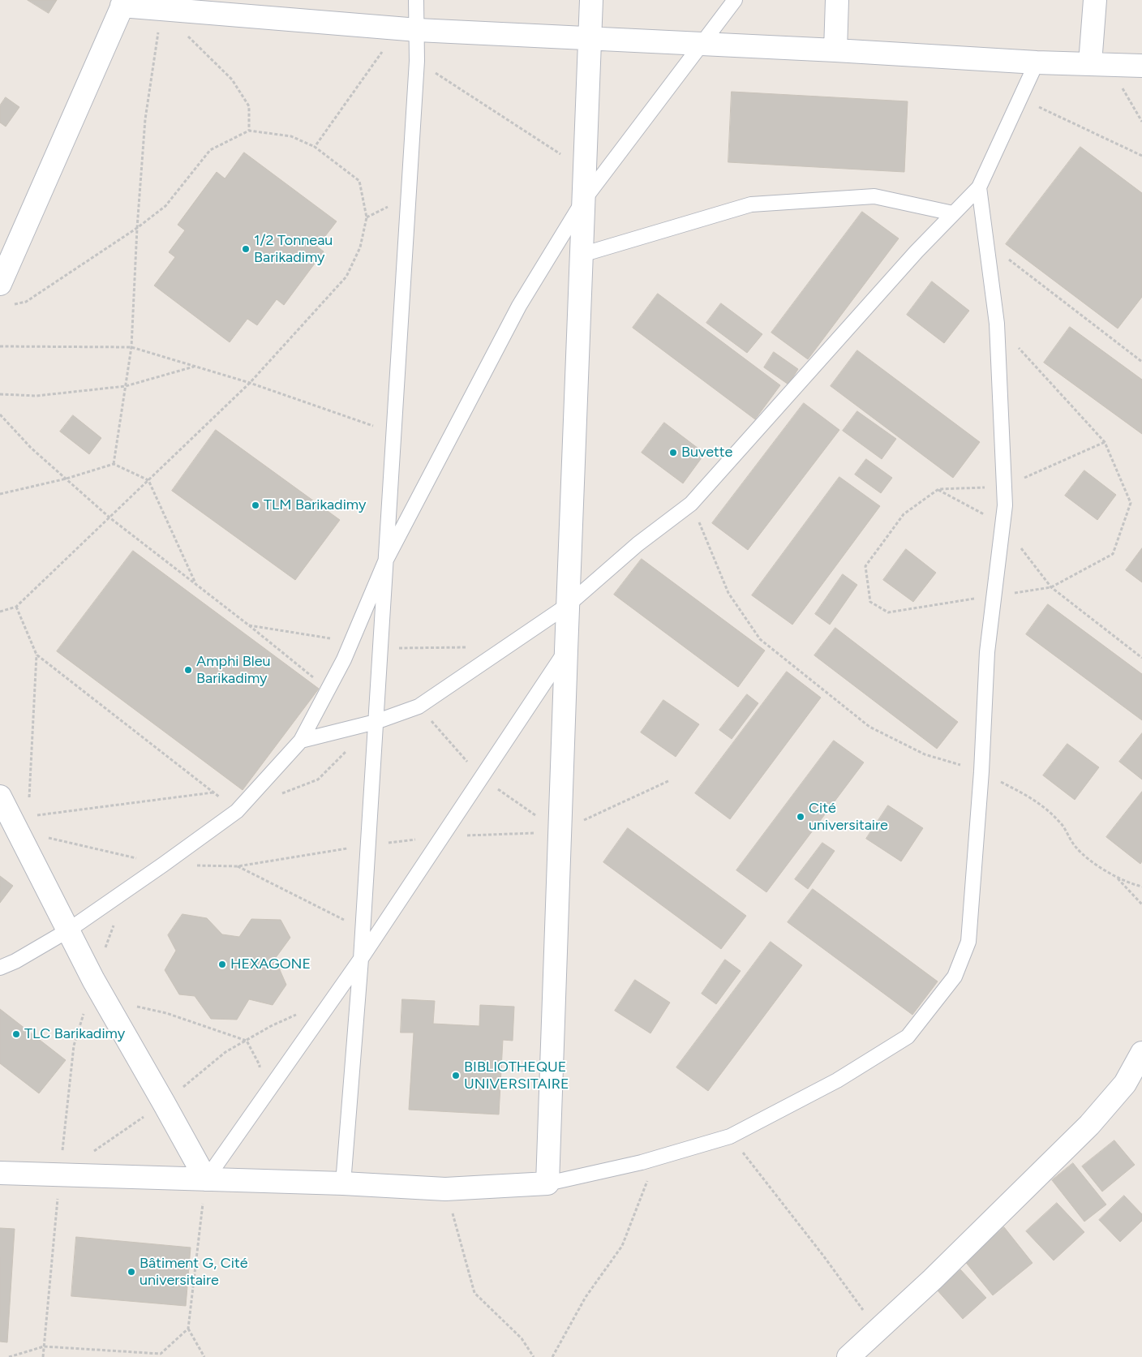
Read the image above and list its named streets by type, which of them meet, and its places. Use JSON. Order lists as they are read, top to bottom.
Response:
{
  "places": [
    "1/2 Tonneau Barikadimy",
    "Buvette",
    "TLM Barikadimy",
    "Amphi Bleu Barikadimy",
    "Cité universitaire",
    "HEXAGONE",
    "TLC Barikadimy",
    "BIBLIOTHEQUE UNIVERSITAIRE",
    "Bâtiment G, Cité universitaire"
  ]
}
